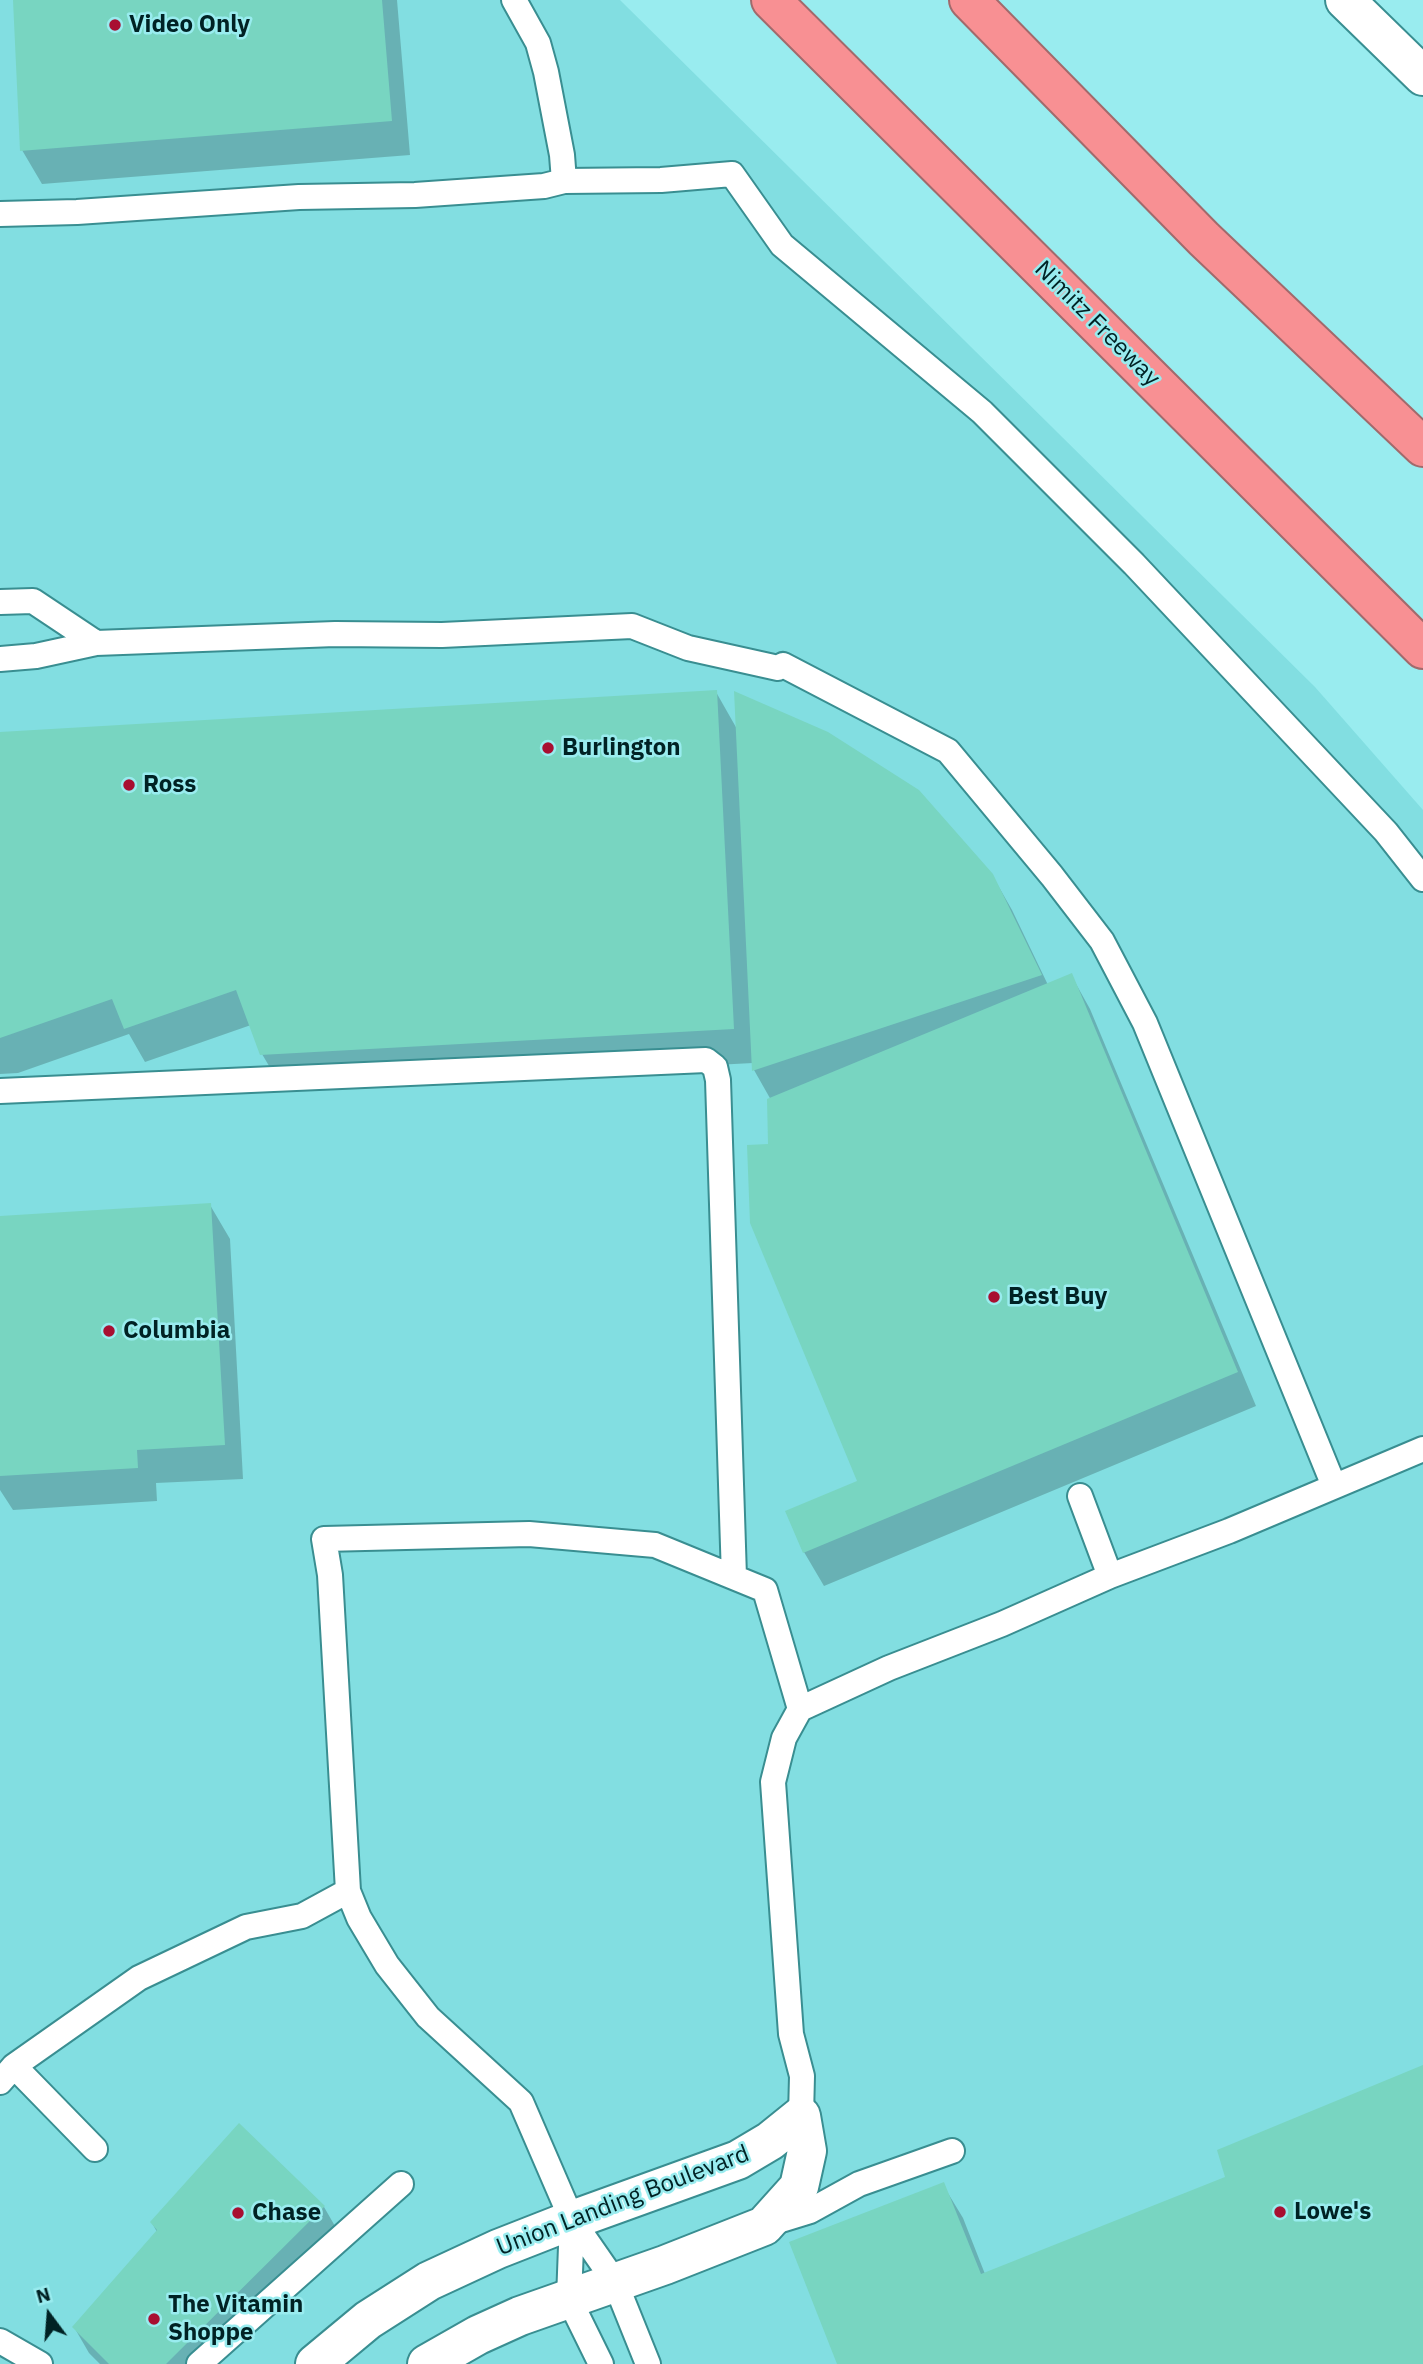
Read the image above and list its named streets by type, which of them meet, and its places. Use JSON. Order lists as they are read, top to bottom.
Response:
{
  "streets": {
    "highway": ["Nimitz Freeway"],
    "street": ["Union Landing Boulevard"]
  },
  "places": [
    "Video Only",
    "Burlington",
    "Ross",
    "Best Buy",
    "Columbia",
    "Lowe's",
    "Chase",
    "The Vitamin Shoppe"
  ],
  "north": "top"
}
